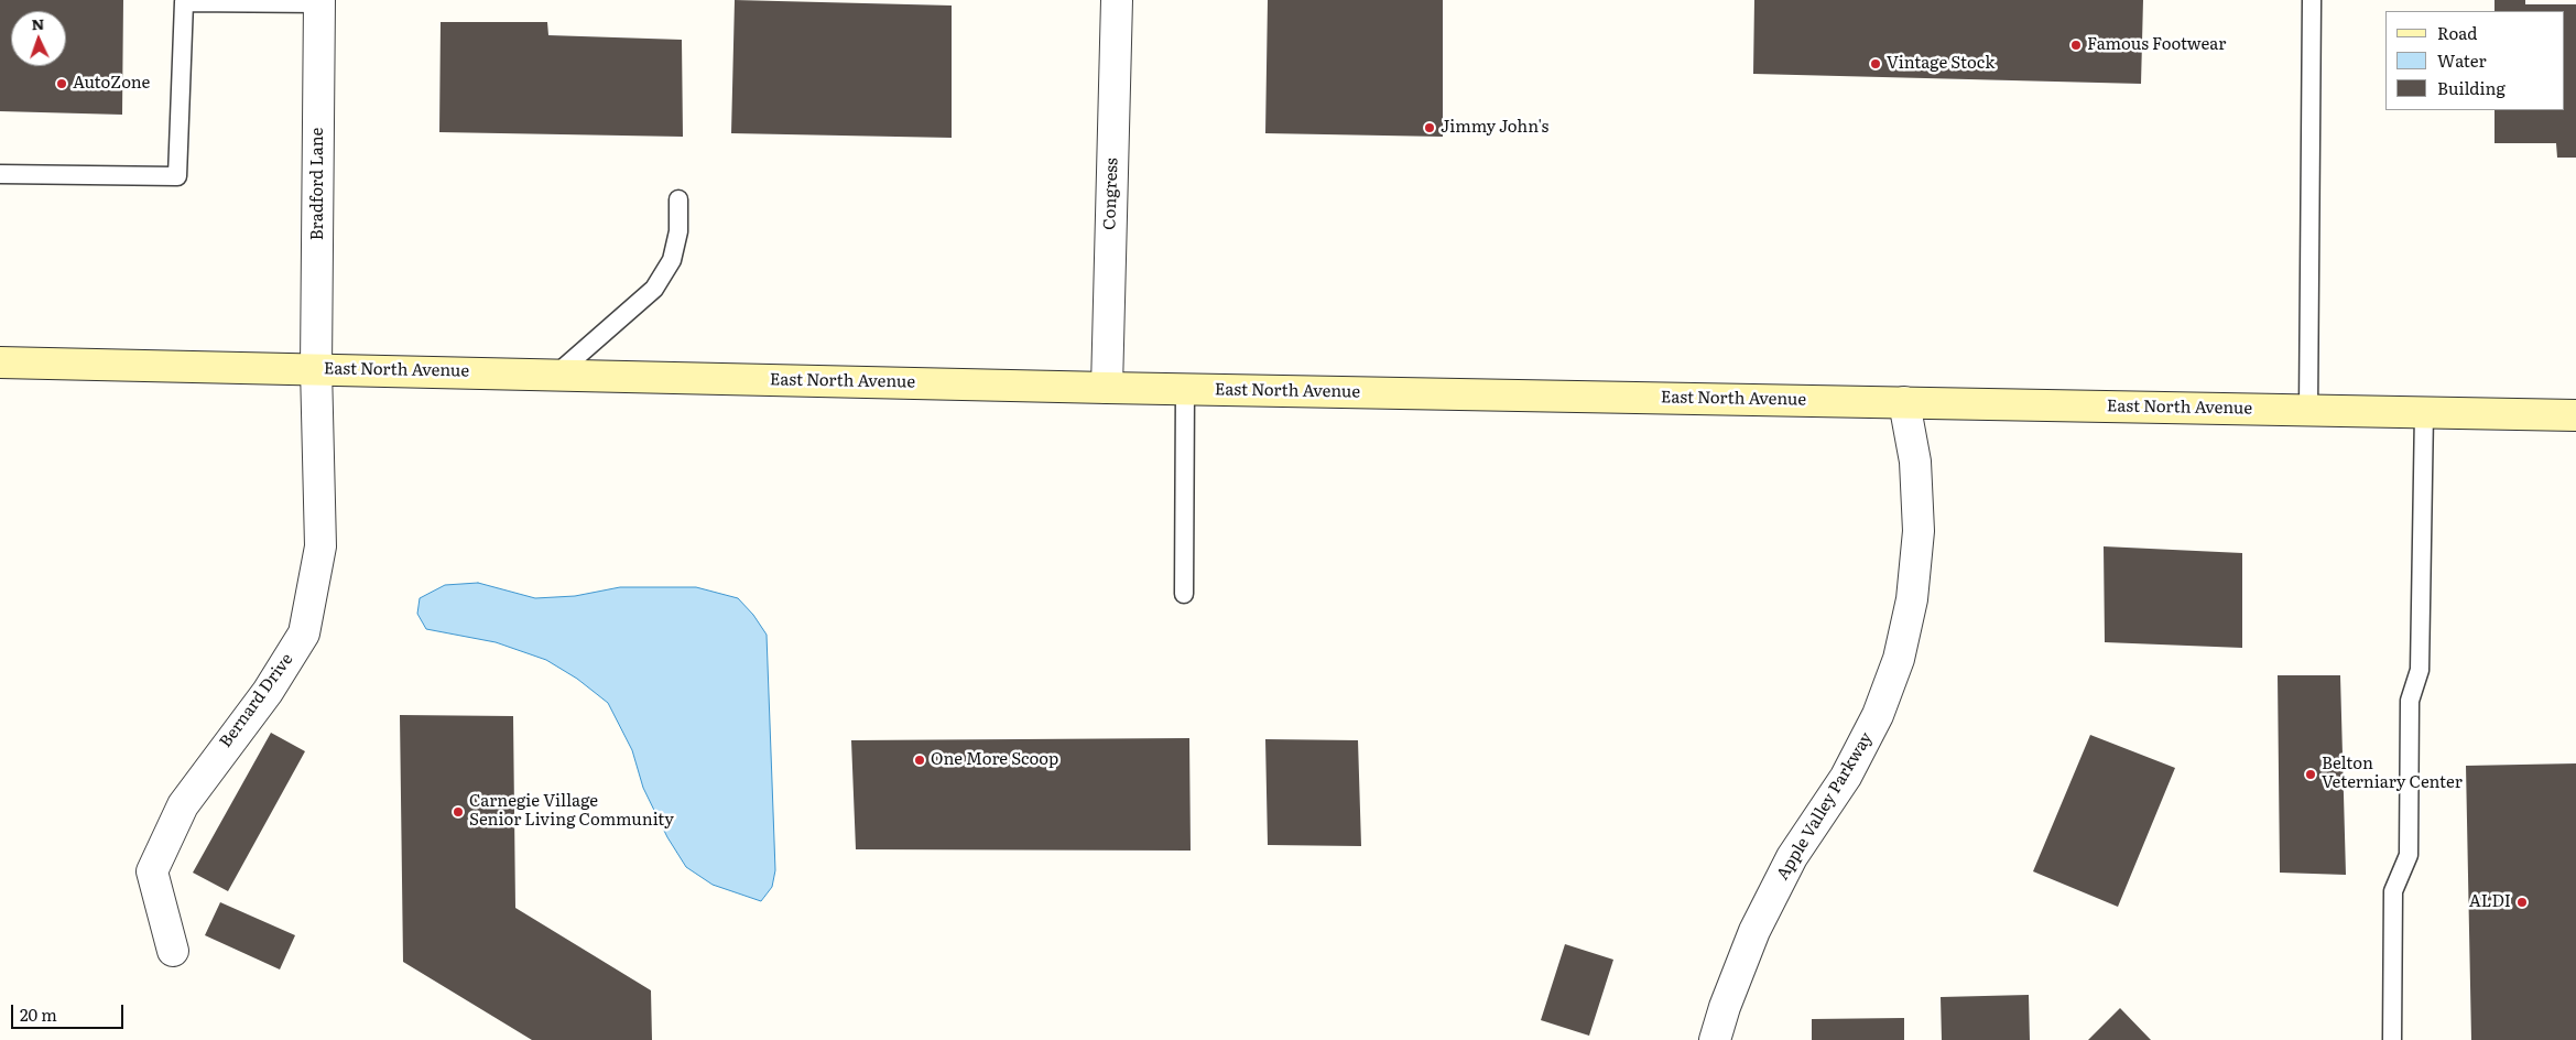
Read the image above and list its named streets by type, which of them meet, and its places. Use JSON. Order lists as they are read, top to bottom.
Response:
{
  "streets": {
    "main road": ["East North Avenue"],
    "street": [
      "Bradford Lane",
      "Congress",
      "Bernard Drive",
      "Apple Valley Parkway"
    ]
  },
  "crossings": [
    ["Bradford Lane", "East North Avenue"],
    ["Bradford Lane", "Bernard Drive"],
    ["Congress", "East North Avenue"],
    ["East North Avenue", "Bernard Drive"],
    ["East North Avenue", "Apple Valley Parkway"]
  ],
  "places": [
    "Famous Footwear",
    "Vintage Stock",
    "AutoZone",
    "Jimmy John's",
    "One More Scoop",
    "Belton Veterniary Center",
    "Carnegie Village Senior Living Community",
    "ALDI"
  ],
  "legend": ["Road", "Water", "Building"],
  "scale_bar": "20 m",
  "north": "top"
}
